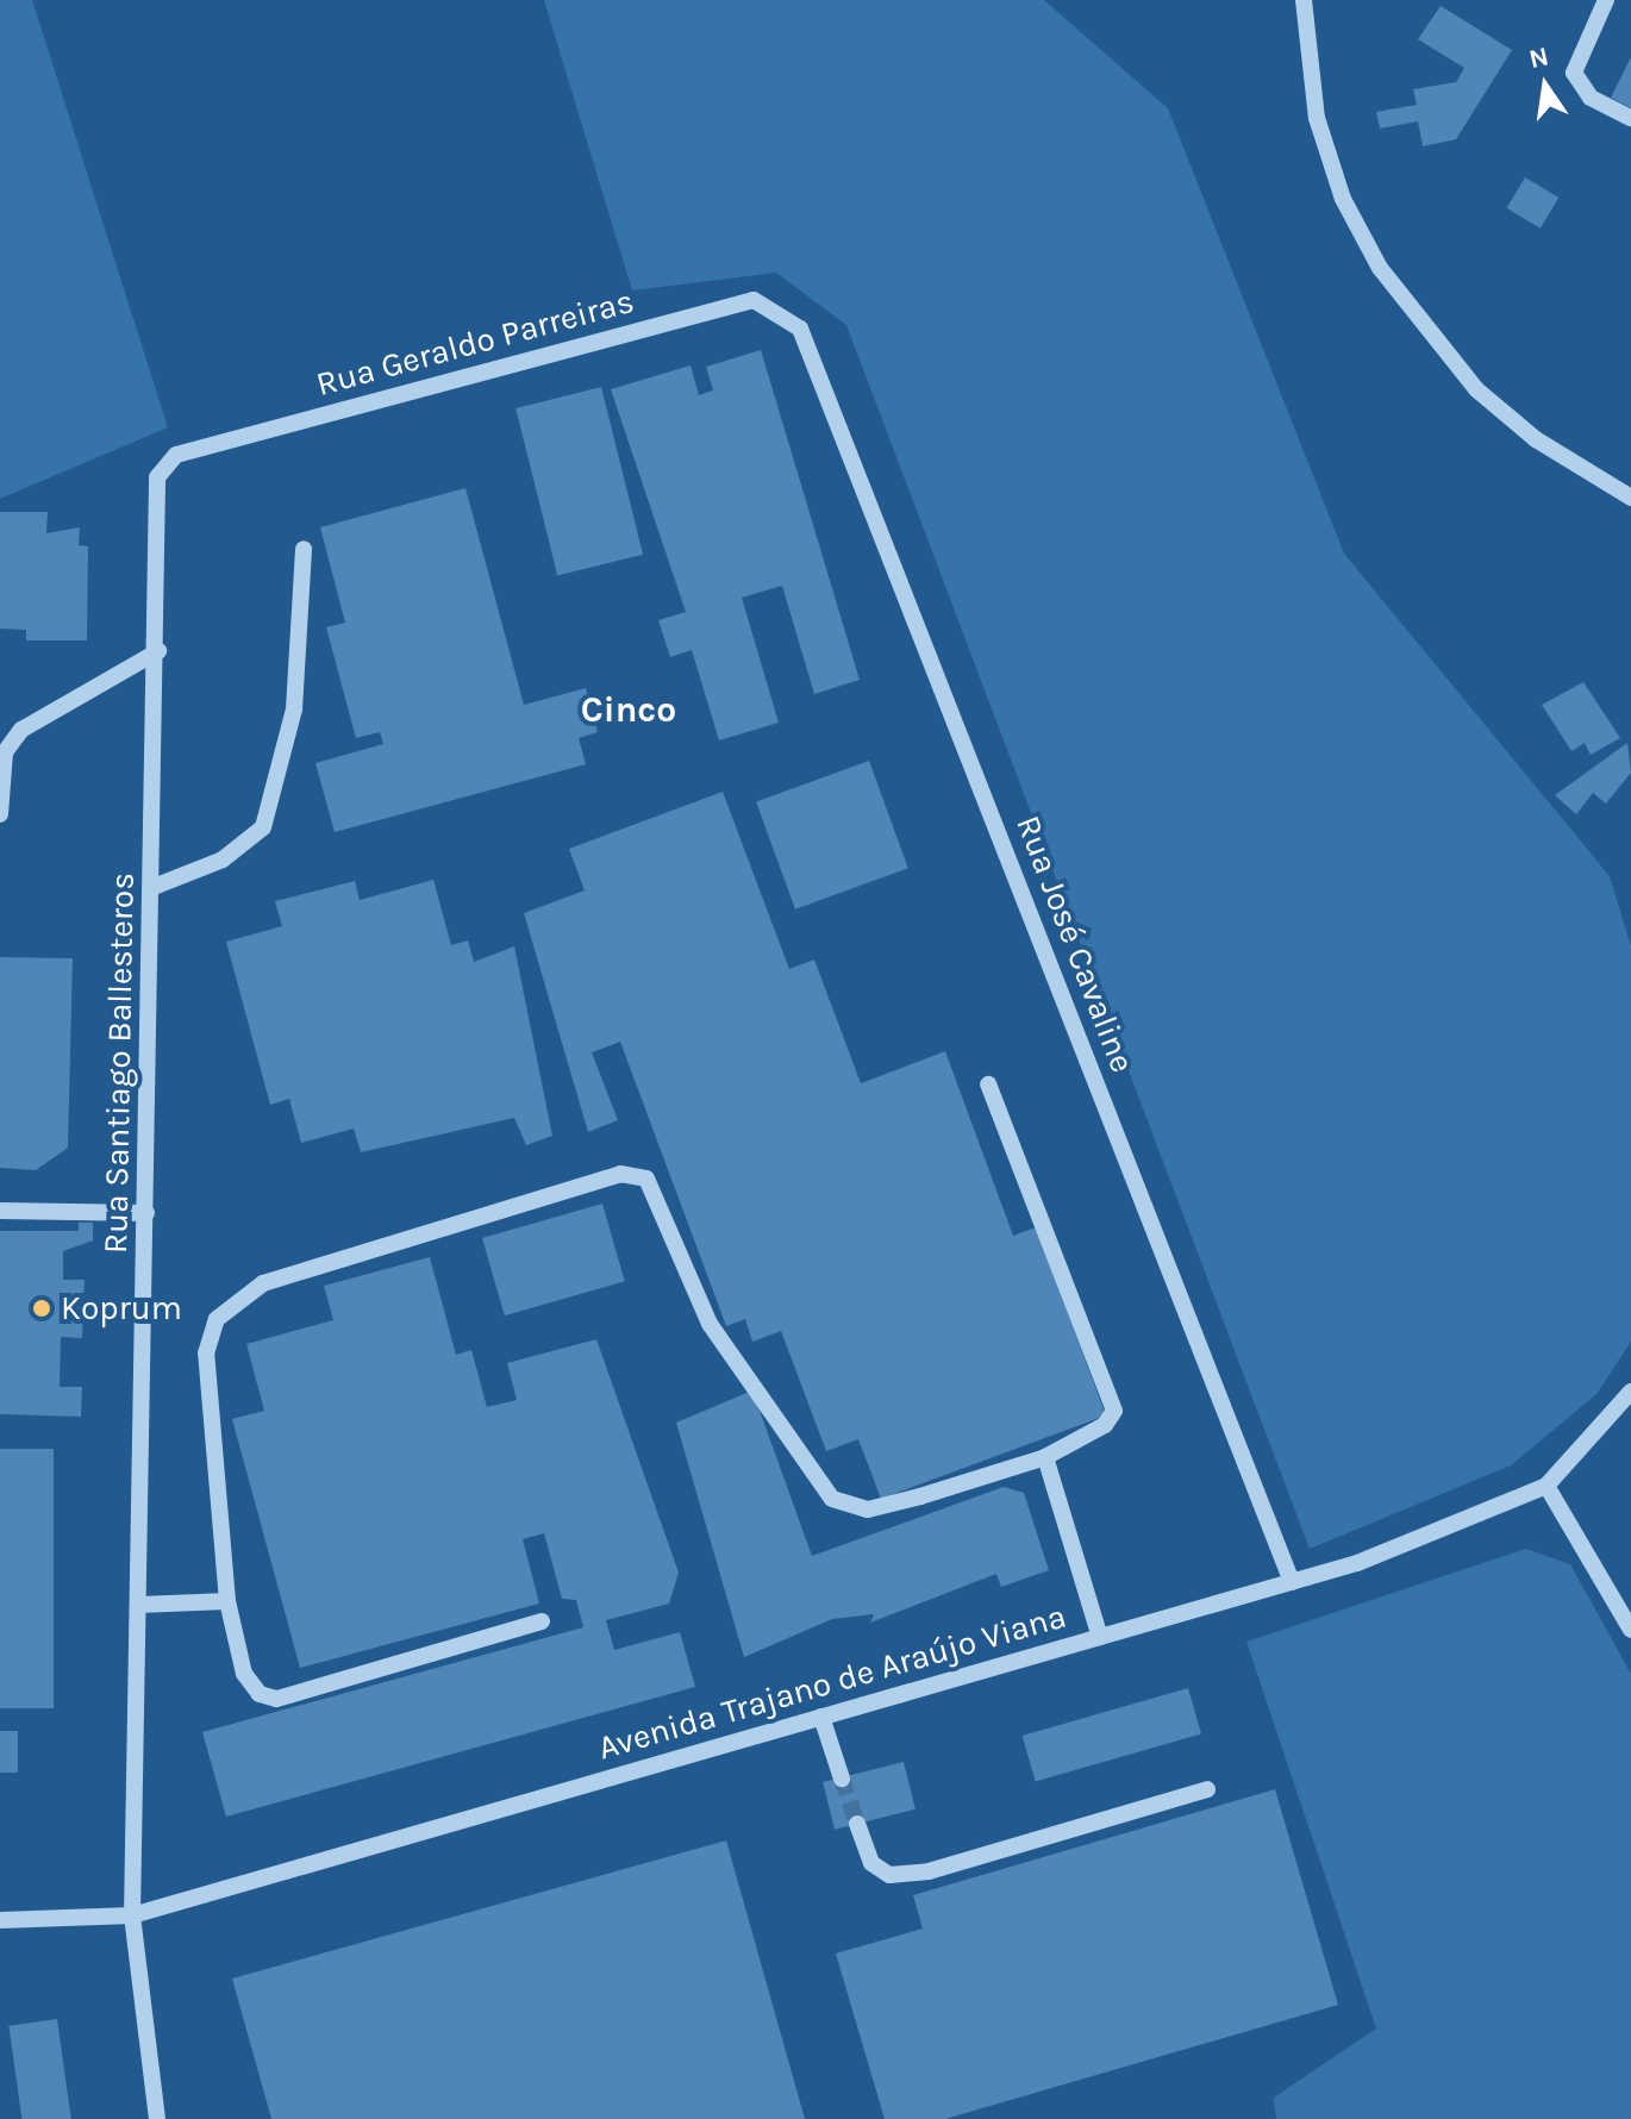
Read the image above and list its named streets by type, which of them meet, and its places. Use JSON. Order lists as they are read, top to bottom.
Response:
{
  "streets": {
    "street": [
      "Rua Geraldo Parreiras",
      "Rua José Cavaline",
      "Rua Santiago Ballesteros",
      "Avenida Trajano de Araújo Viana"
    ]
  },
  "crossings": [
    ["Rua Geraldo Parreiras", "Rua José Cavaline"],
    ["Rua Geraldo Parreiras", "Rua Santiago Ballesteros"],
    ["Rua José Cavaline", "Avenida Trajano de Araújo Viana"],
    ["Rua Santiago Ballesteros", "Avenida Trajano de Araújo Viana"]
  ],
  "districts": ["Cinco"],
  "places": ["Koprum"],
  "north": "top"
}
